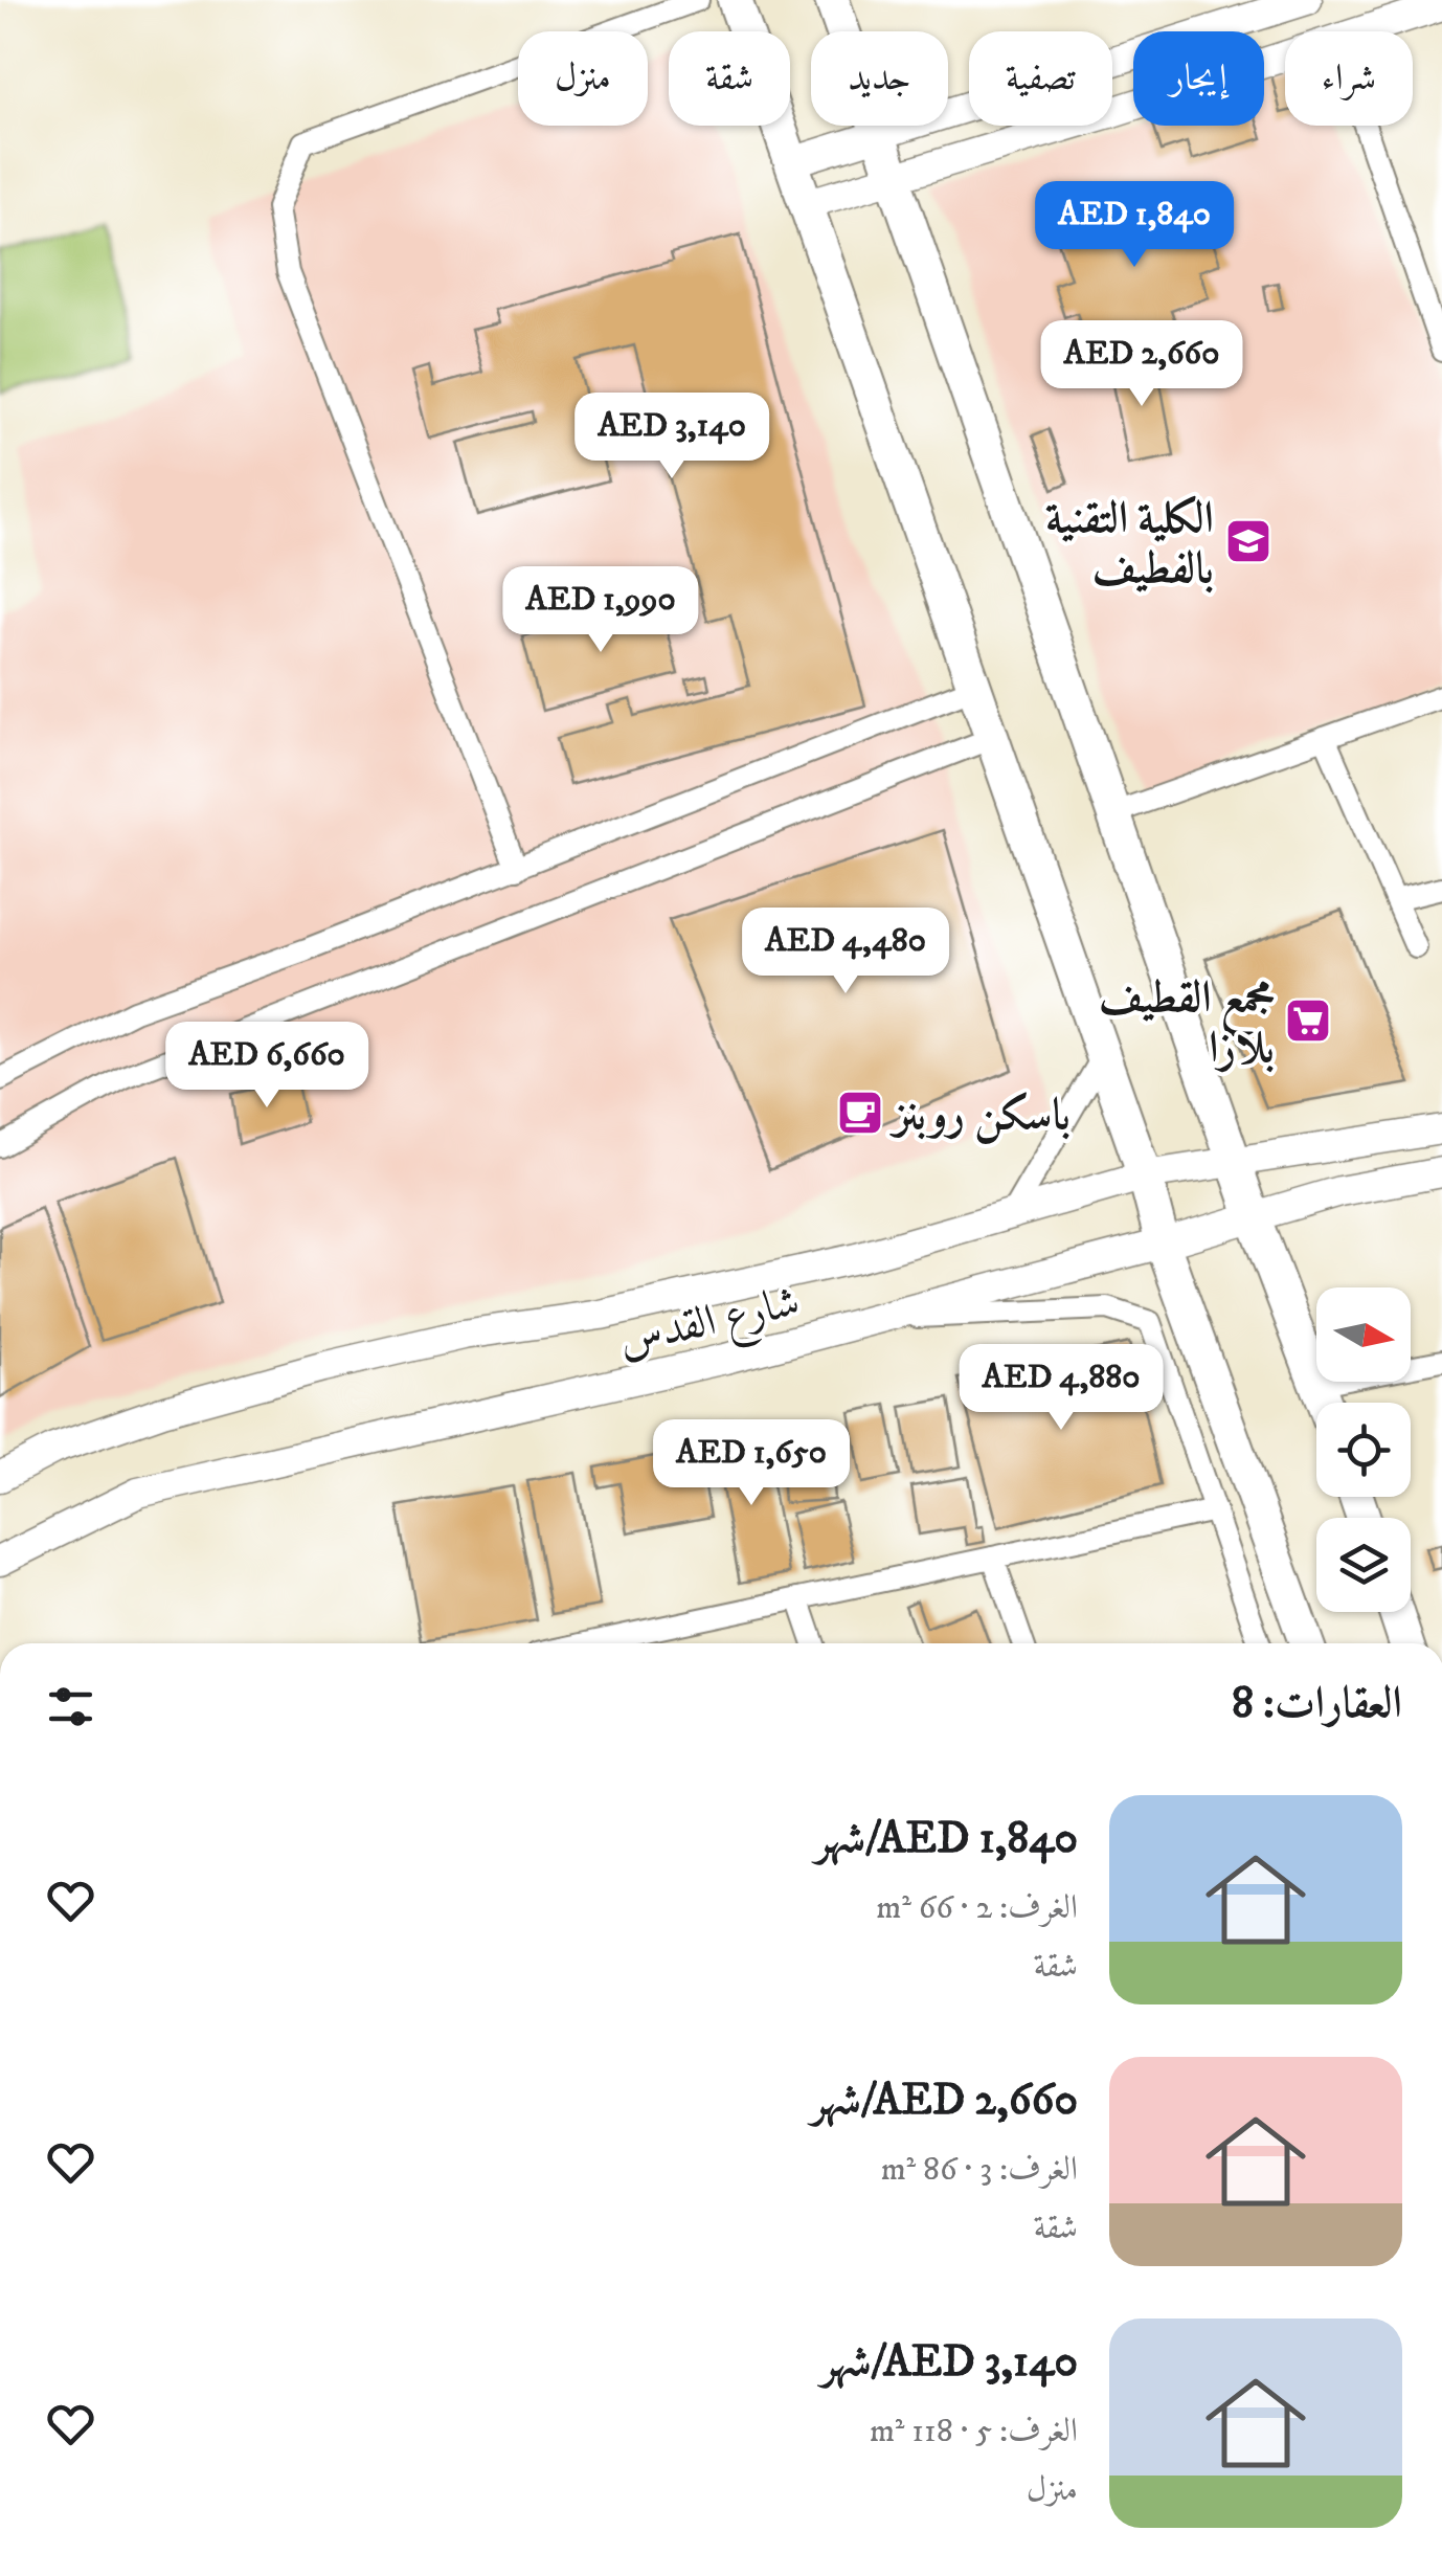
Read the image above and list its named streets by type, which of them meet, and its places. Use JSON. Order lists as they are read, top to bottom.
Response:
{
  "streets": {
    "main road": ["شارع القدس"]
  },
  "places": {
    "school or university": ["الكلية التقنية بالفطيف"],
    "supermarket": ["مجمع القطيف بلازا"],
    "cafe": ["باسكن روبنز"]
  },
  "north": "right",
  "page": {
    "chip": [
      "شراء",
      "إيجار",
      "تصفية",
      "جديد",
      "شقة",
      "منزل"
    ],
    "price": [
      "AED 1,840",
      "AED 2,660",
      "AED 3,140",
      "AED 1,990",
      "AED 4,480",
      "AED 6,660",
      "AED 4,880",
      "AED 1,650"
    ],
    "heading": "العقارات: 8",
    "list": [
      {
        "name": "AED 1,840/شهر",
        "note": "الغرف: 2 · 66 m² · شقة"
      },
      {
        "name": "AED 2,660/شهر",
        "note": "الغرف: 3 · 86 m² · شقة"
      },
      {
        "name": "AED 3,140/شهر",
        "note": "الغرف: 5 · 118 m² · منزل"
      }
    ]
  }
}
